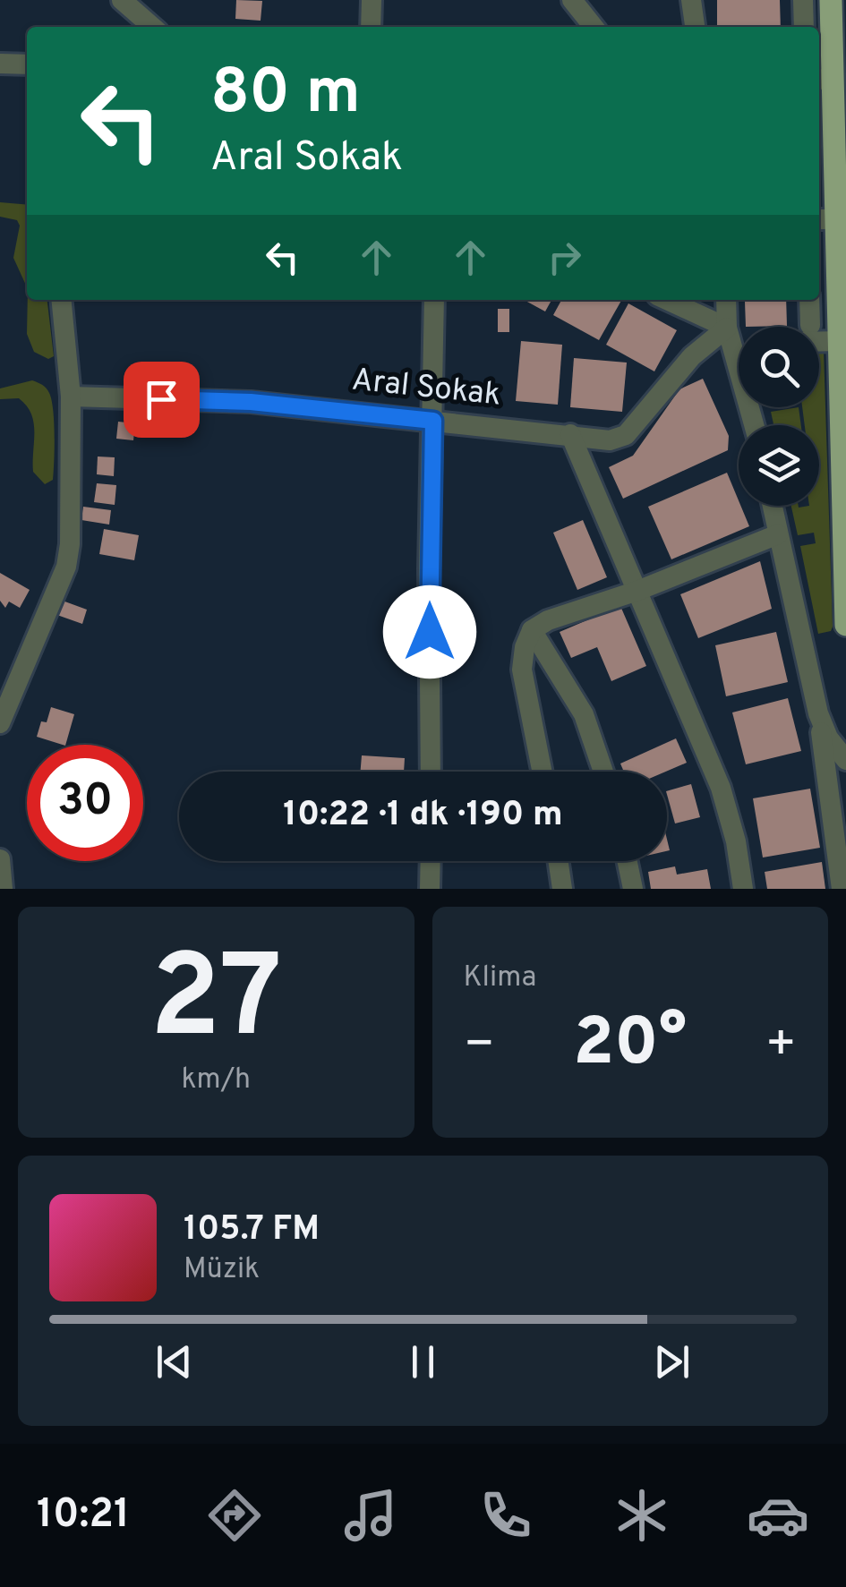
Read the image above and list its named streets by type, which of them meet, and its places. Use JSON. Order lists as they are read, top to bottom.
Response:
{
  "streets": {
    "street": ["Aral Sokak"]
  },
  "page": {
    "turn": ["80 m", "Aral Sokak"],
    "limit": "30",
    "trip": "10:22 · 1 dk · 190 m",
    "tile": [
      ["27", "km/h"],
      "Klima"
    ],
    "heat": ["−", "20°", "+"],
    "song": ["105.7 FM", "Müzik"],
    "tabs": "10:21"
  }
}
